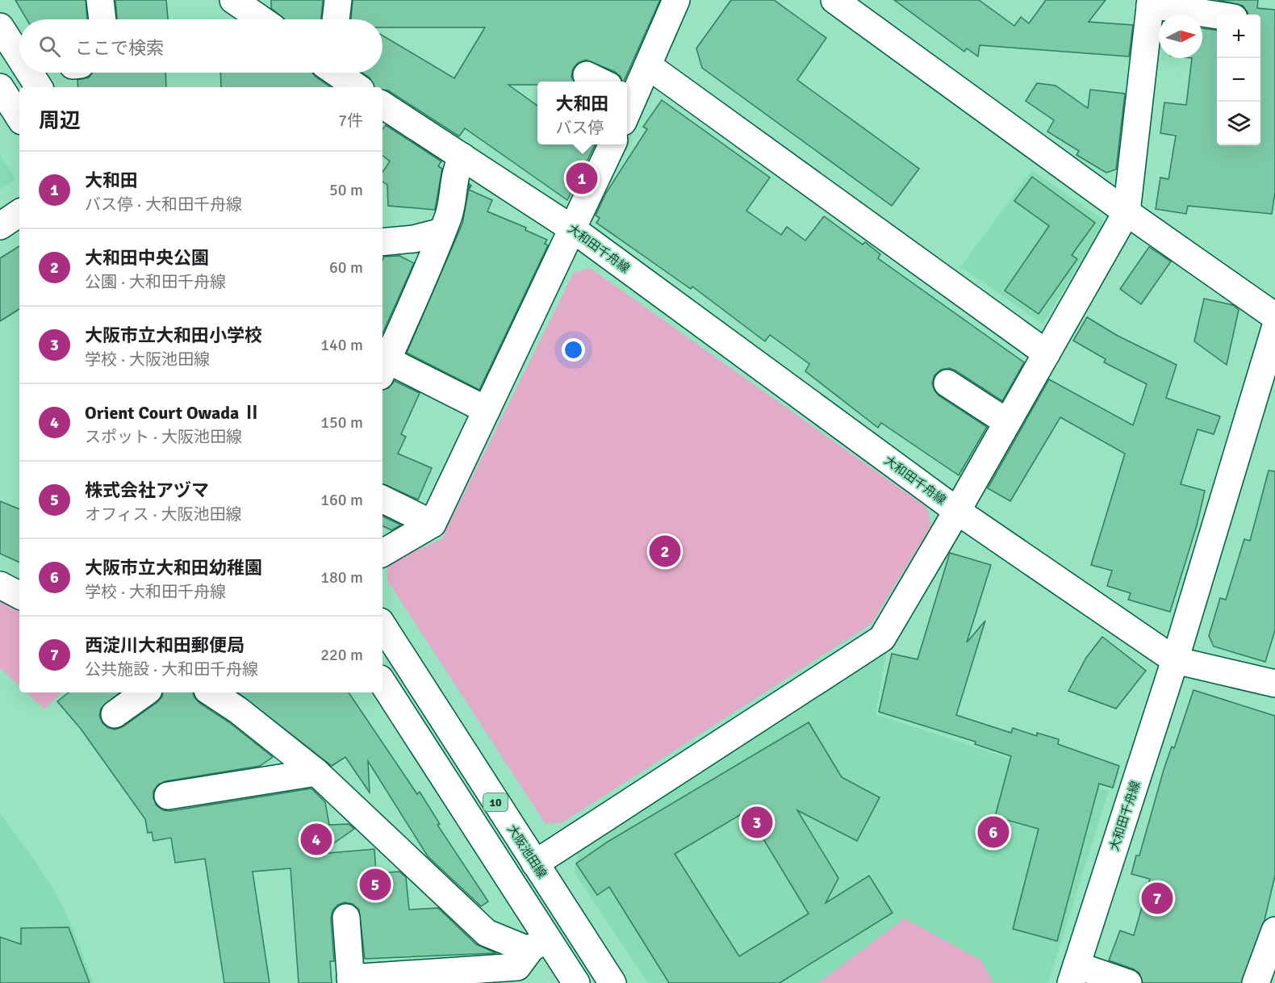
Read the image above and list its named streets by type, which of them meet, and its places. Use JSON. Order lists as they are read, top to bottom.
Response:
{
  "streets": {
    "street": ["大和田千舟線", "10", "大阪池田線"]
  },
  "north": "right",
  "page": {
    "map_buttons": ["+", "−"],
    "search": "ここで検索",
    "popup": ["大和田", "バス停"],
    "heading": ["周辺", "7件"],
    "list": [
      {
        "mark": "1",
        "name": "大和田",
        "note": "バス停 · 大和田千舟線",
        "value": "50 m"
      },
      {
        "mark": "2",
        "name": "大和田中央公園",
        "note": "公園 · 大和田千舟線",
        "value": "60 m"
      },
      {
        "mark": "3",
        "name": "大阪市立大和田小学校",
        "note": "学校 · 大阪池田線",
        "value": "140 m"
      },
      {
        "mark": "4",
        "name": "Orient Court Owada Ⅱ",
        "note": "スポット · 大阪池田線",
        "value": "150 m"
      },
      {
        "mark": "5",
        "name": "株式会社アヅマ",
        "note": "オフィス · 大阪池田線",
        "value": "160 m"
      },
      {
        "mark": "6",
        "name": "大阪市立大和田幼稚園",
        "note": "学校 · 大和田千舟線",
        "value": "180 m"
      },
      {
        "mark": "7",
        "name": "西淀川大和田郵便局",
        "note": "公共施設 · 大和田千舟線",
        "value": "220 m"
      }
    ],
    "pins": [
      "1",
      "2",
      "3",
      "6",
      "4",
      "5",
      "7"
    ]
  }
}
